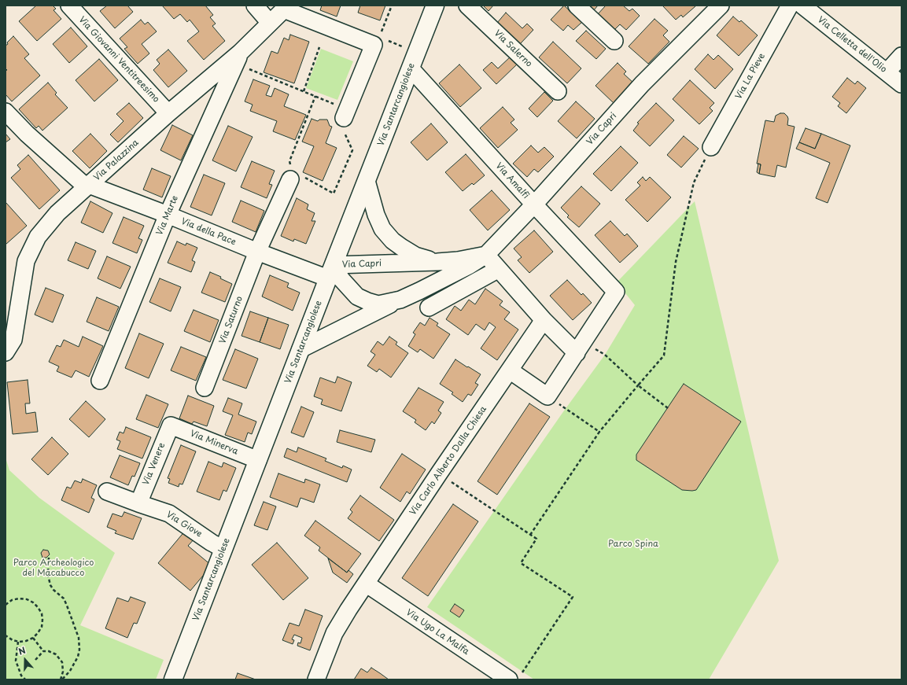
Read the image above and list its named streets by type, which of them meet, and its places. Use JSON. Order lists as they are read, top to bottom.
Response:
{
  "streets": {
    "main road": ["Via Santarcangiolese"],
    "street": [
      "Via Celletta dell'Olio",
      "Via Salerno",
      "Via Giovanni Ventitreesimo",
      "Via La Pieve",
      "Via Capri",
      "Via Palazzina",
      "Via Amalfi",
      "Via Marte",
      "Via della Pace",
      "Via Saturno",
      "Via Minerva",
      "Via Carlo Alberto Dalla Chiesa",
      "Via Venere",
      "Via Giove",
      "Via Ugo La Malfa"
    ]
  },
  "crossings": [
    ["Via Giovanni Ventitreesimo", "Via Palazzina"],
    ["Via Santarcangiolese", "Via Capri"],
    ["Via Santarcangiolese", "Via Amalfi"],
    ["Via Santarcangiolese", "Via della Pace"],
    ["Via Santarcangiolese", "Via Minerva"],
    ["Via Santarcangiolese", "Via Giove"],
    ["Via Capri", "Via Amalfi"],
    ["Via Capri", "Via della Pace"],
    ["Via Palazzina", "Via Marte"],
    ["Via Palazzina", "Via della Pace"],
    ["Via Marte", "Via della Pace"],
    ["Via della Pace", "Via Saturno"],
    ["Via Minerva", "Via Venere"],
    ["Via Carlo Alberto Dalla Chiesa", "Via Ugo La Malfa"],
    ["Via Venere", "Via Giove"]
  ],
  "parks": ["Parco Spina", "Parco Archeologico del Macabucco"],
  "north": "top"
}
